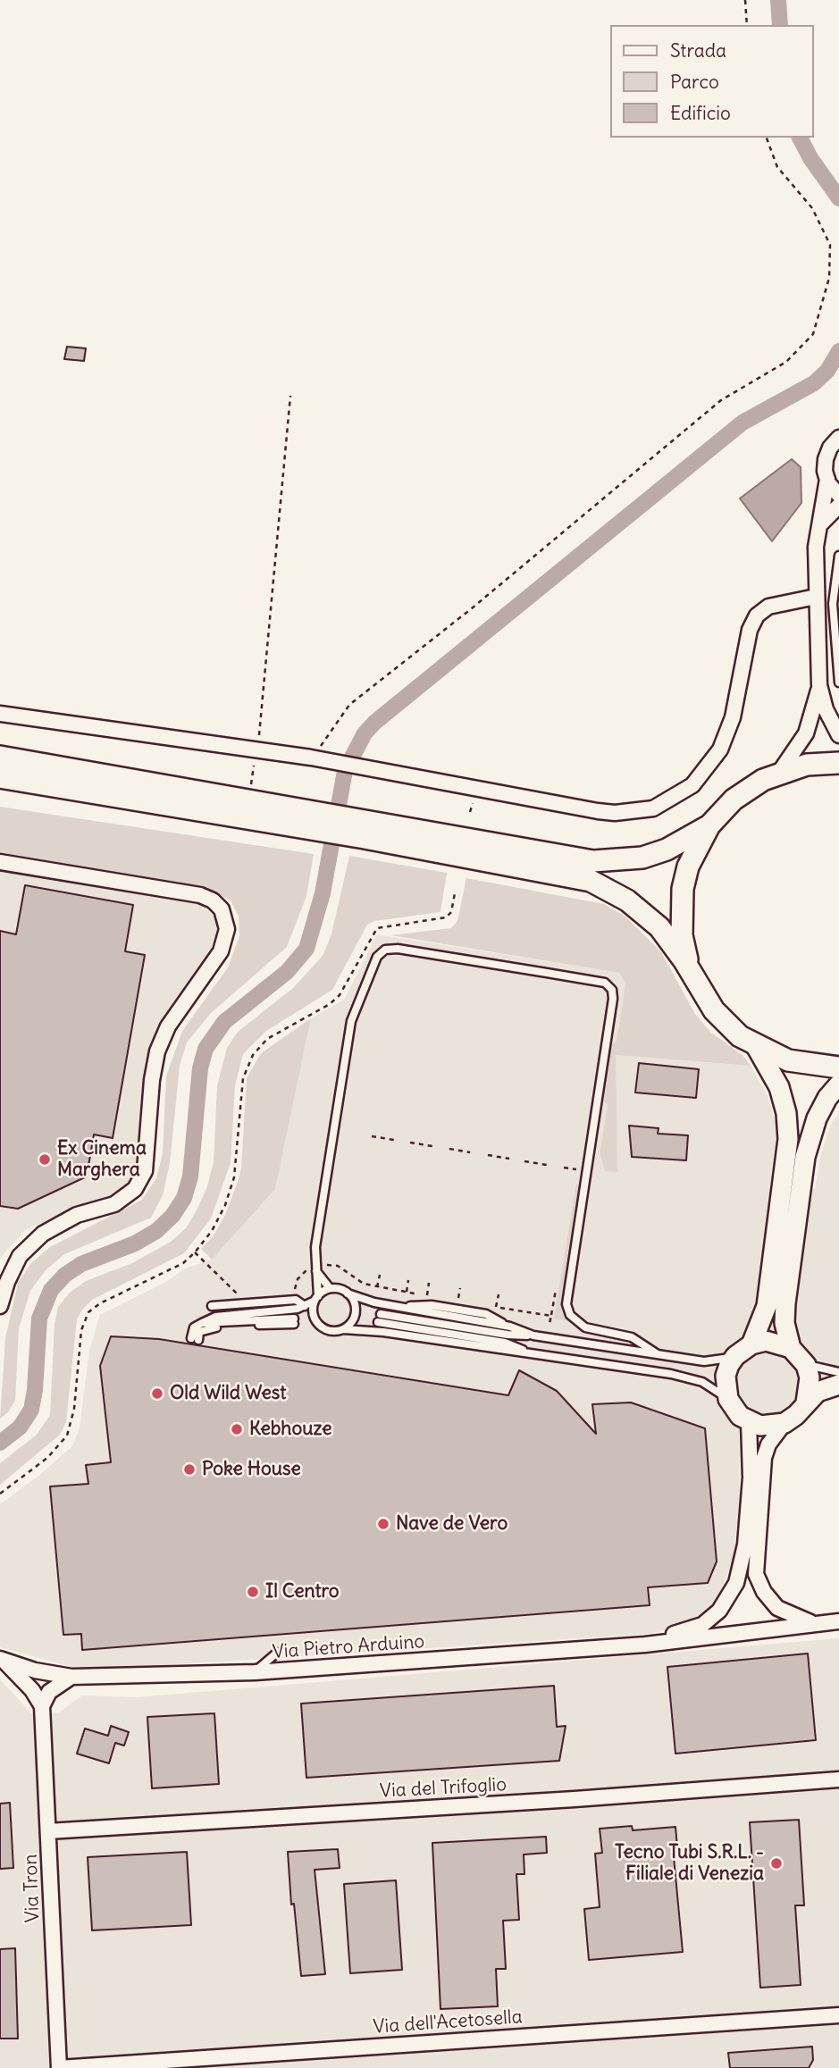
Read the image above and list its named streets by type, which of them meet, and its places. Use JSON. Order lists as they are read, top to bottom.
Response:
{
  "streets": {
    "street": [
      "Via Pietro Arduino",
      "Via del Trifoglio",
      "Via Tron",
      "Via dell'Acetosella"
    ]
  },
  "crossings": [
    ["Via del Trifoglio", "Via Tron"],
    ["Via Tron", "Via dell'Acetosella"]
  ],
  "places": [
    "Ex Cinema Marghera",
    "Old Wild West",
    "Kebhouze",
    "Poke House",
    "Nave de Vero",
    "Il Centro",
    "Tecno Tubi S.R.L. - Filiale di Venezia"
  ],
  "legend": ["Strada", "Parco", "Edificio"]
}
